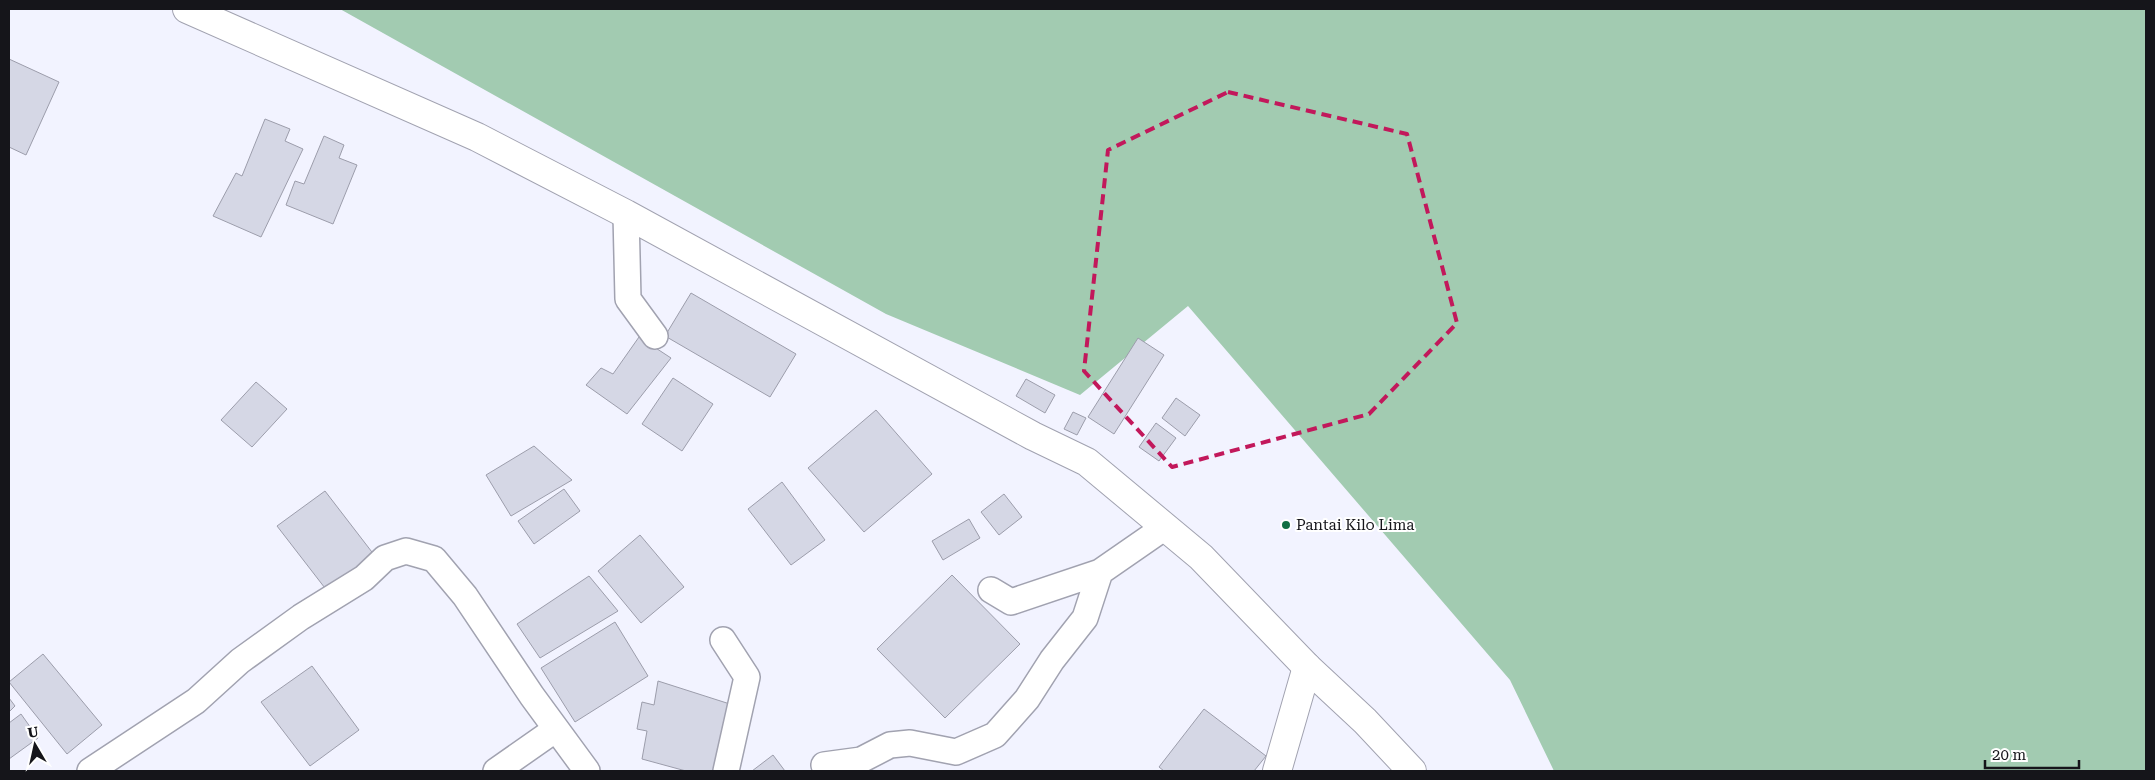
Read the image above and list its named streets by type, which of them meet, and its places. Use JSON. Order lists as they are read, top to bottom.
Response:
{
  "places": ["Pantai Kilo Lima"],
  "scale_bar": "20 m",
  "north": "top"
}
